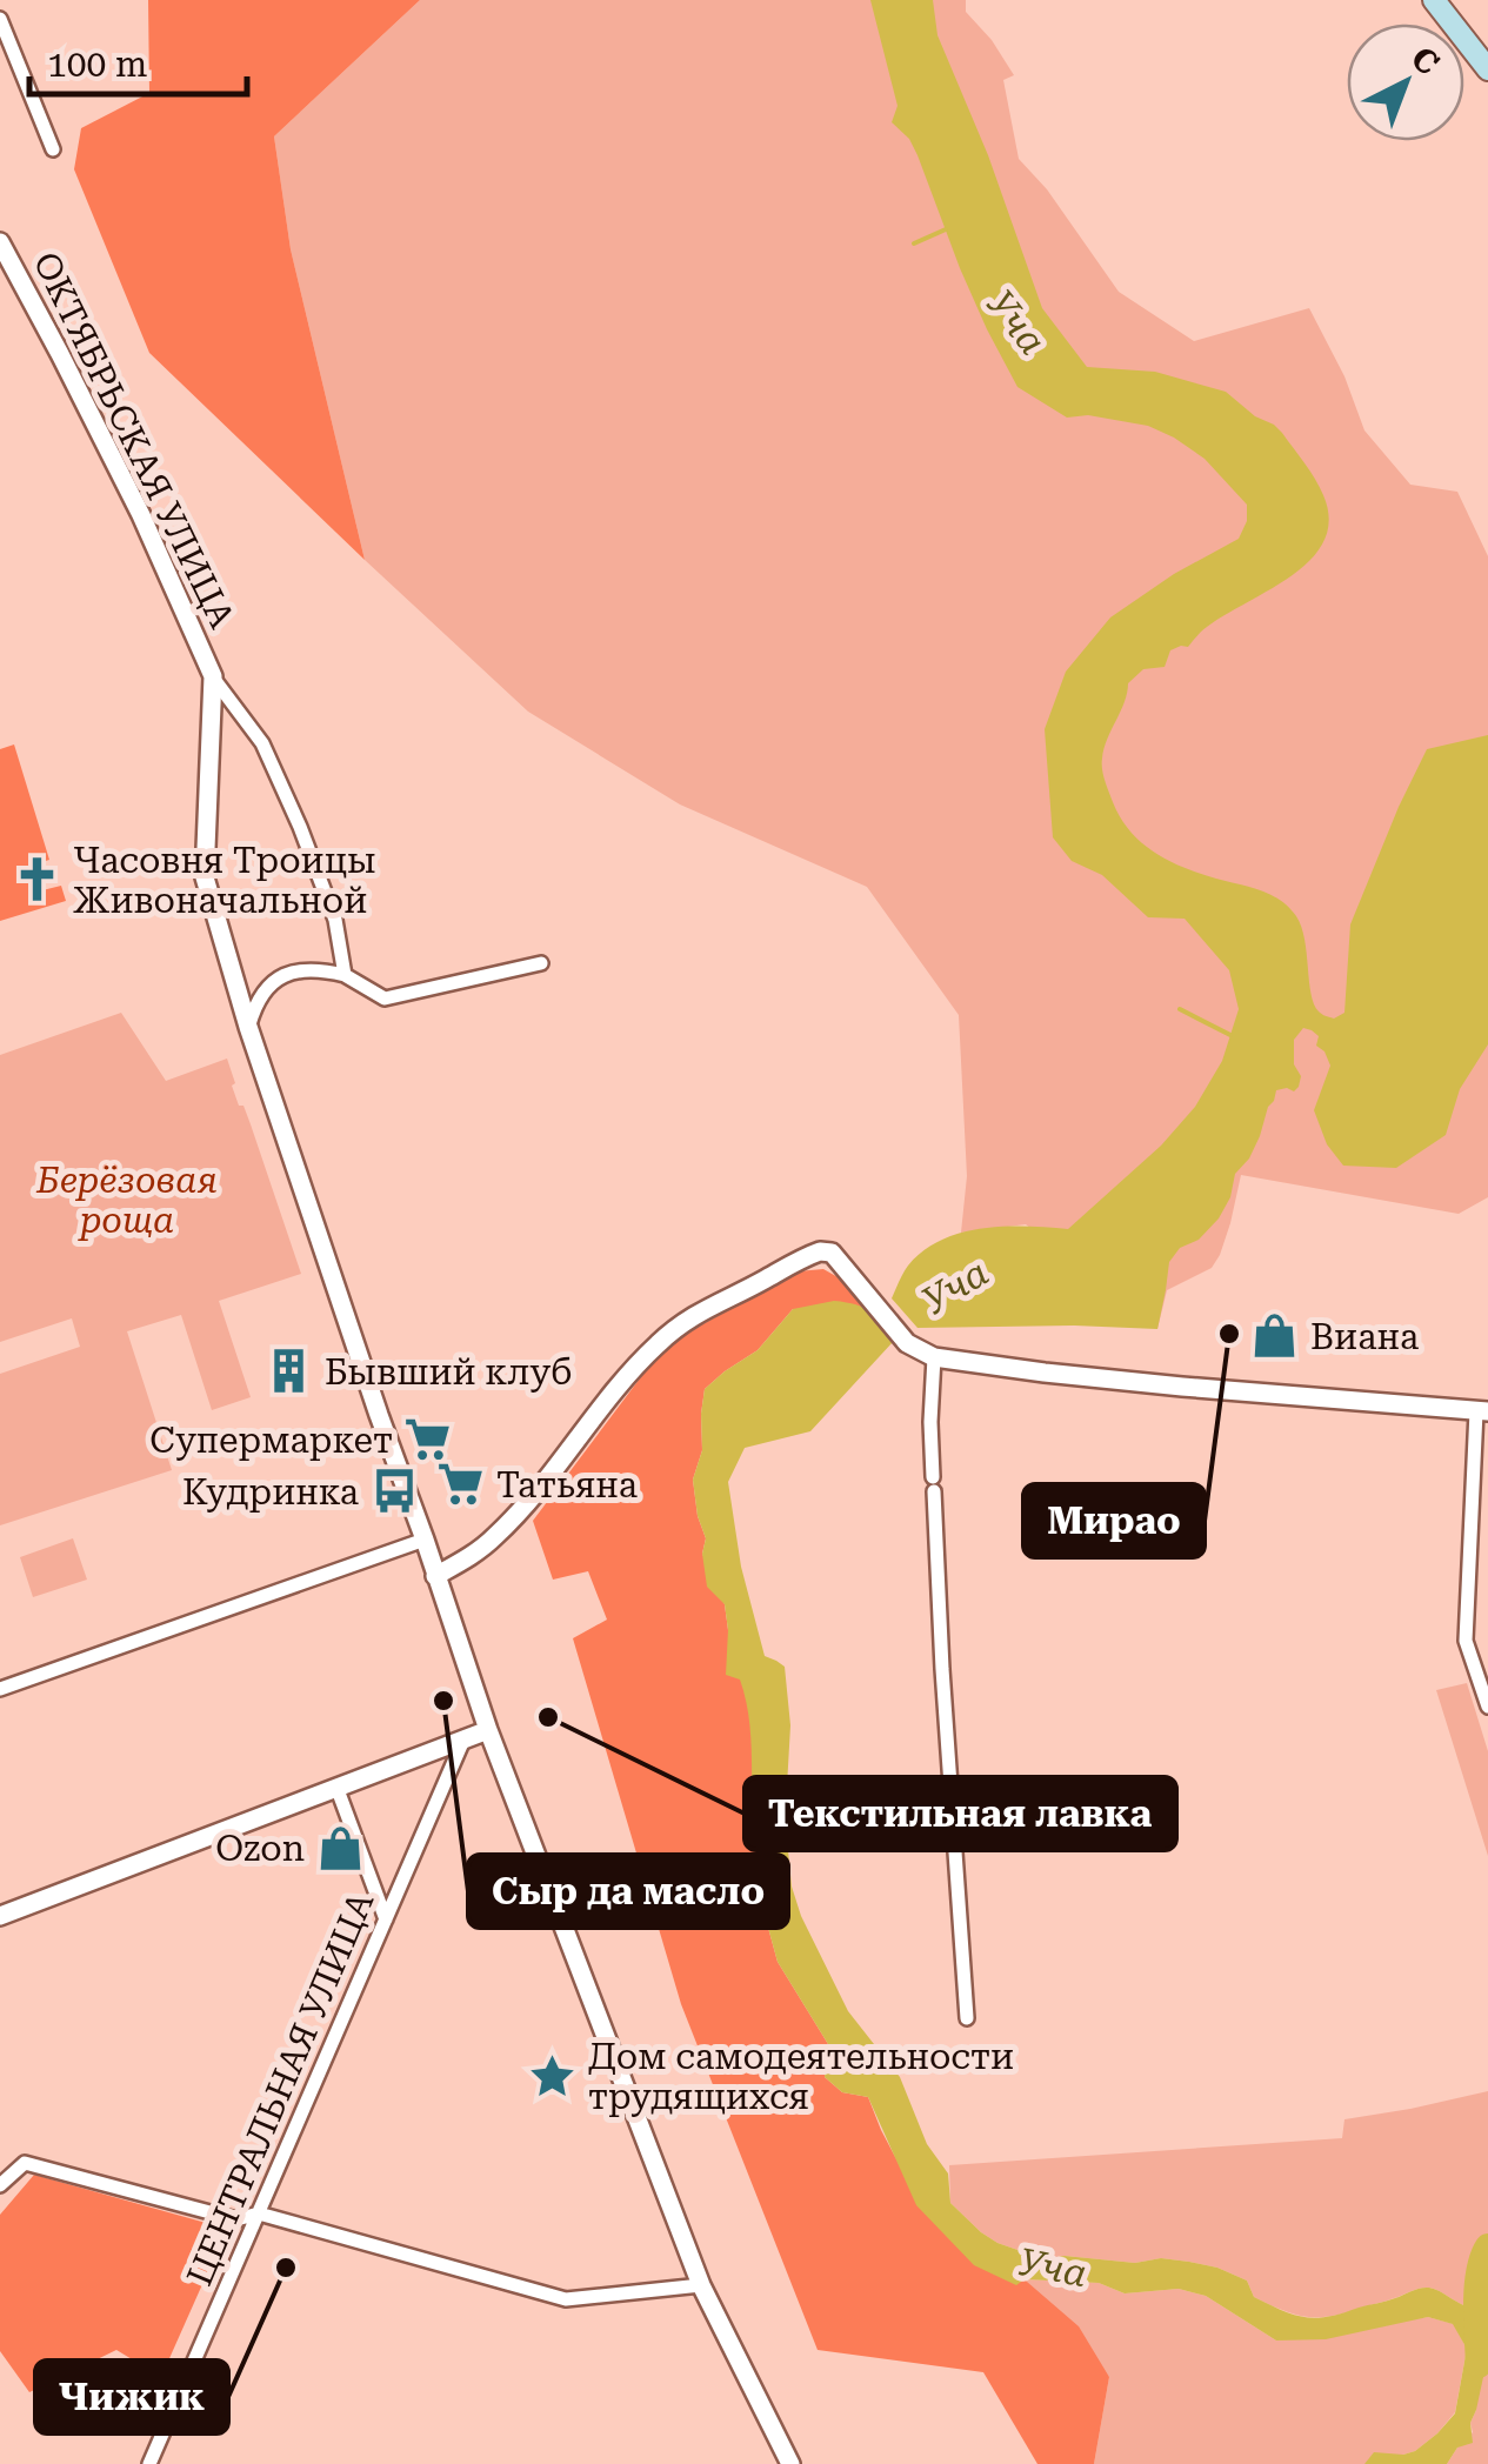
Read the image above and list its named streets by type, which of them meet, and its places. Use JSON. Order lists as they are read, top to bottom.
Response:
{
  "streets": {
    "street": ["ОКТЯБРЬСКАЯ УЛИЦА", "ЦЕНТРАЛЬНАЯ УЛИЦА"]
  },
  "water": ["Уча"],
  "parks": ["Берёзовая роща"],
  "places": {
    "church": ["Часовня Троицы Живоначальной"],
    "other": [
      "Мирао",
      "Сыр да масло",
      "Текстильная лавка",
      "Чижик"
    ],
    "shop": ["Виана", "Ozon"],
    "building": ["Бывший клуб"],
    "supermarket": ["Супермаркет", "Татьяна"],
    "bus stop": ["Кудринка"],
    "place": ["Дом самодеятельности трудящихся"]
  },
  "scale_bar": "100 m",
  "north": "top right"
}
